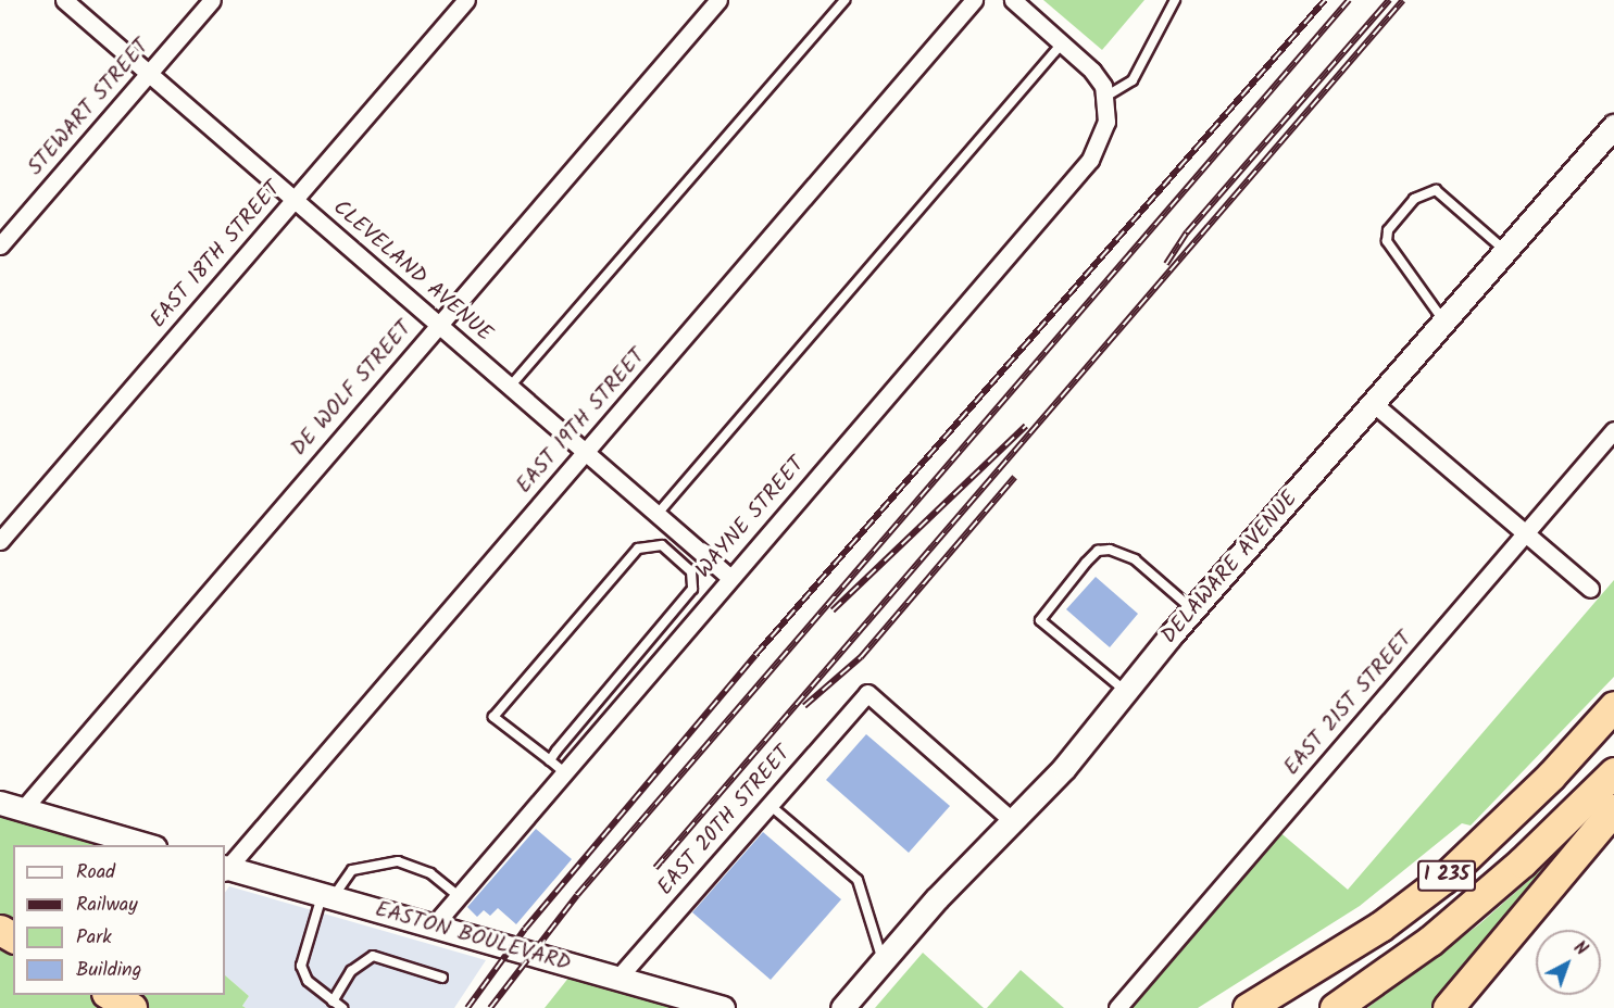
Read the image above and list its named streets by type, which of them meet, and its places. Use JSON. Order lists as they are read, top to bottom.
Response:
{
  "streets": {
    "highway": ["I 235"],
    "main road": ["DELAWARE AVENUE", "EASTON BOULEVARD"],
    "street": [
      "STEWART STREET",
      "EAST 18TH STREET",
      "CLEVELAND AVENUE",
      "DE WOLF STREET",
      "EAST 19TH STREET",
      "WAYNE STREET",
      "EAST 21ST STREET",
      "EAST 20TH STREET"
    ]
  },
  "crossings": [
    ["STEWART STREET", "CLEVELAND AVENUE"],
    ["EAST 18TH STREET", "CLEVELAND AVENUE"],
    ["CLEVELAND AVENUE", "DE WOLF STREET"],
    ["CLEVELAND AVENUE", "EAST 19TH STREET"],
    ["CLEVELAND AVENUE", "WAYNE STREET"],
    ["EAST 19TH STREET", "EASTON BOULEVARD"],
    ["WAYNE STREET", "EASTON BOULEVARD"],
    ["DELAWARE AVENUE", "EAST 20TH STREET"],
    ["EAST 20TH STREET", "EASTON BOULEVARD"]
  ],
  "legend": [
    "Road",
    "Railway",
    "Park",
    "Building"
  ],
  "north": "top right"
}
